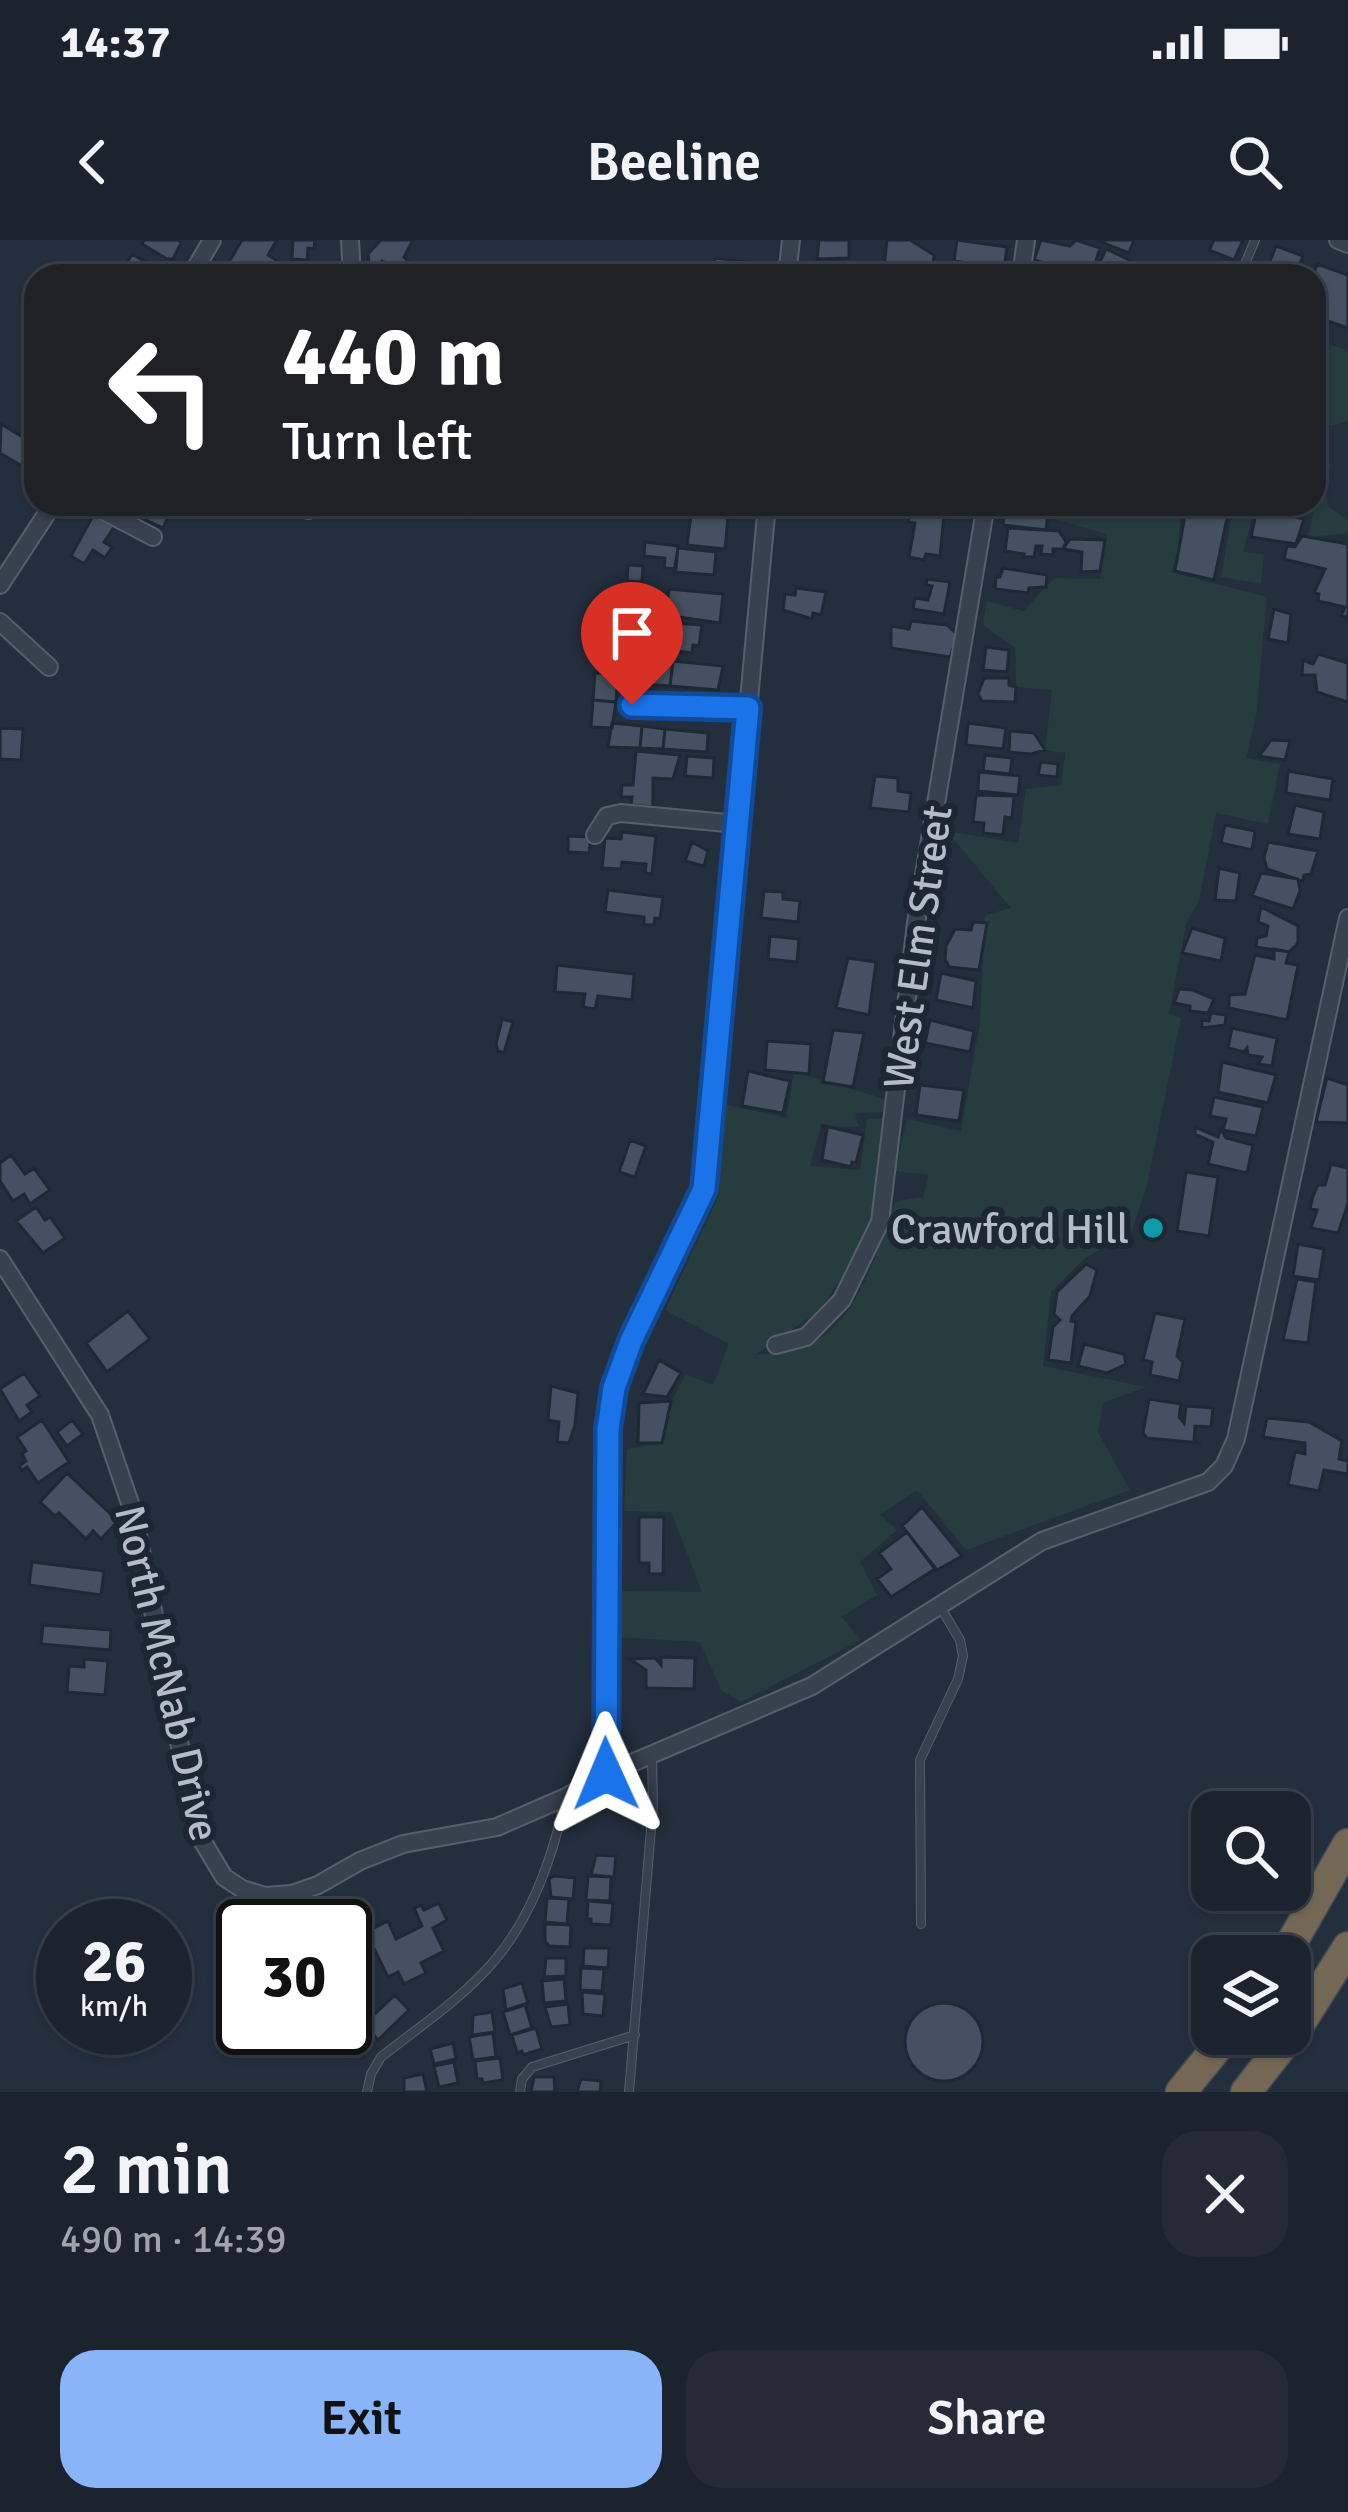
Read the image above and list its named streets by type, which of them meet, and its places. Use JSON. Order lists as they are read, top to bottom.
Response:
{
  "streets": {
    "street": ["West Elm Street", "North McNab Drive"]
  },
  "places": ["Crawford Hill"],
  "page": {
    "status": "14:37",
    "header": "Beeline",
    "turn": ["440 m", "Turn left"],
    "speed": "26 km/h",
    "limit": "30",
    "heading": ["2 min", "490 m · 14:39"],
    "buttons": ["Exit", "Share"]
  }
}
